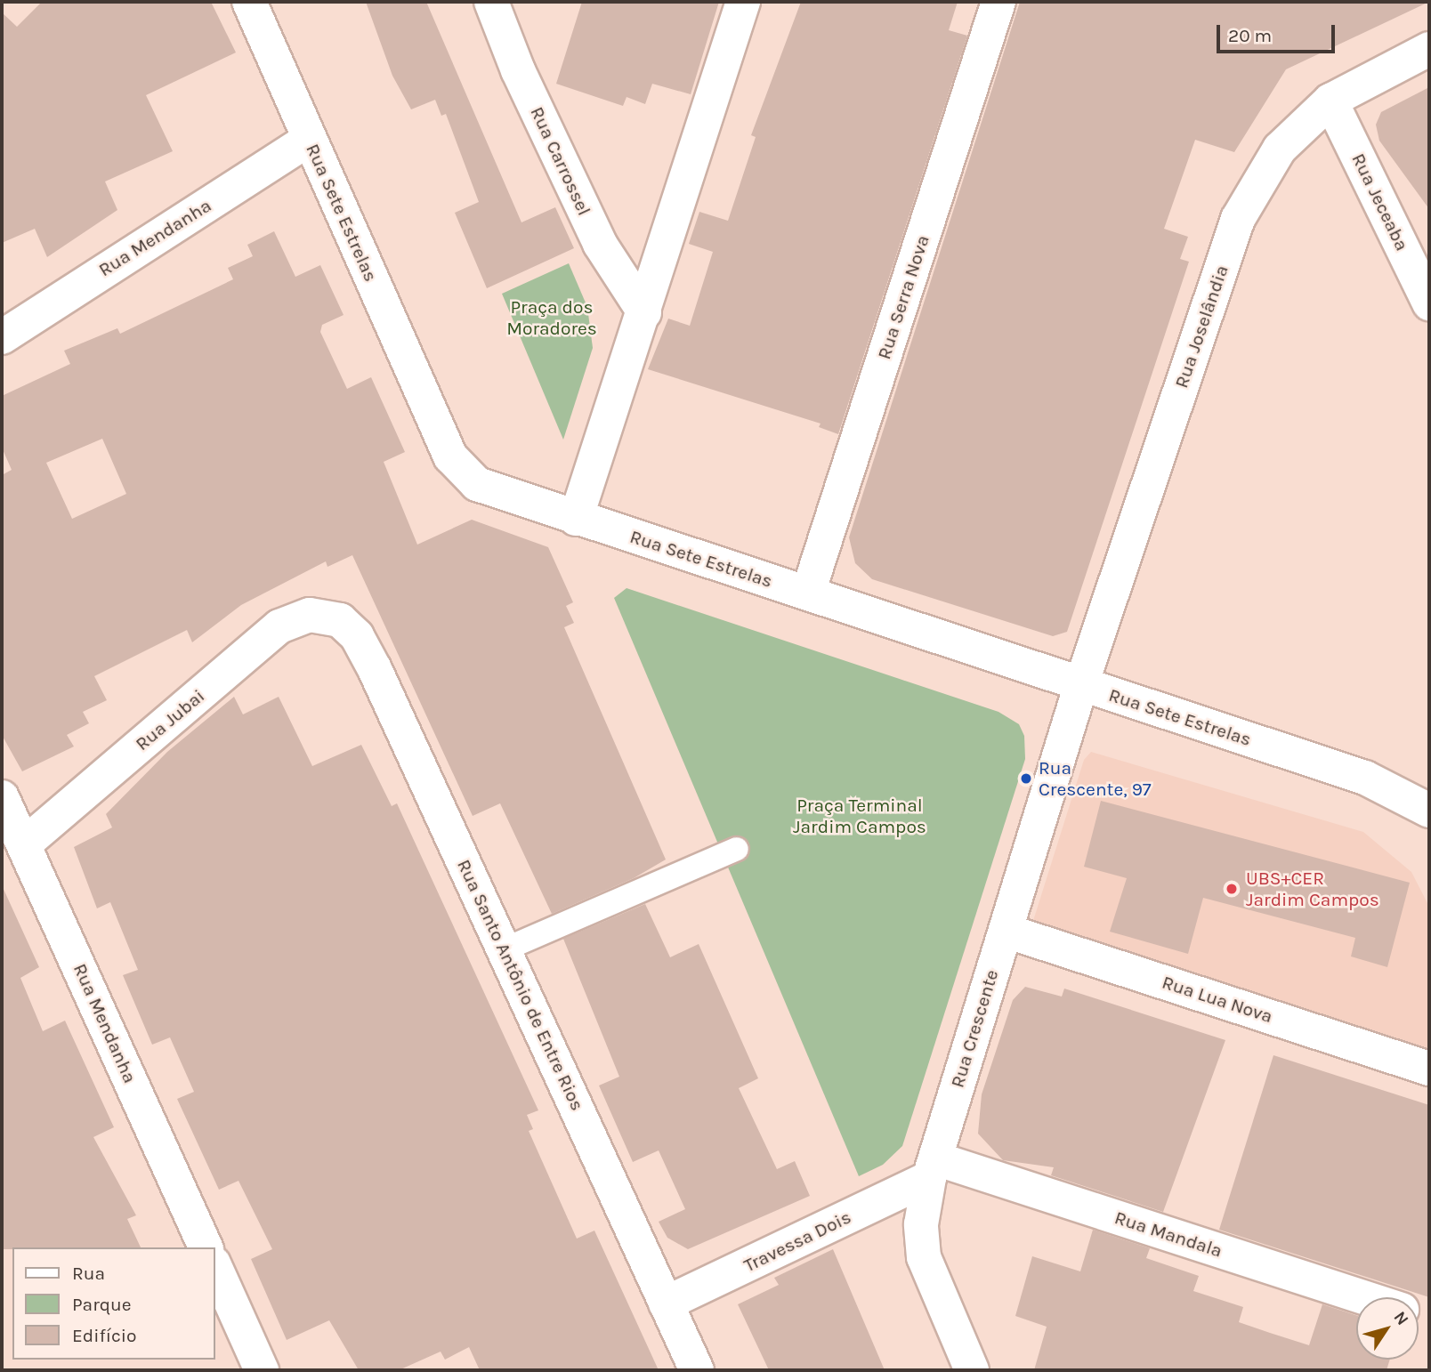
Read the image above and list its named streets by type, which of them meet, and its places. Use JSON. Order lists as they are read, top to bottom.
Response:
{
  "streets": {
    "street": [
      "Rua Carrossel",
      "Rua Jeceaba",
      "Rua Sete Estrelas",
      "Rua Mendanha",
      "Rua Serra Nova",
      "Rua Joselândia",
      "Rua Jubai",
      "Rua Santo Antônio de Entre Rios",
      "Rua Lua Nova",
      "Rua Crescente",
      "Rua Mandala",
      "Travessa Dois"
    ]
  },
  "crossings": [
    ["Rua Jeceaba", "Rua Joselândia"],
    ["Rua Sete Estrelas", "Rua Mendanha"],
    ["Rua Sete Estrelas", "Rua Serra Nova"],
    ["Rua Sete Estrelas", "Rua Joselândia"],
    ["Rua Sete Estrelas", "Rua Crescente"],
    ["Rua Mendanha", "Rua Jubai"],
    ["Rua Joselândia", "Rua Crescente"],
    ["Rua Jubai", "Rua Santo Antônio de Entre Rios"],
    ["Rua Santo Antônio de Entre Rios", "Travessa Dois"],
    ["Rua Lua Nova", "Rua Crescente"],
    ["Rua Crescente", "Rua Mandala"],
    ["Rua Crescente", "Travessa Dois"],
    ["Rua Mandala", "Travessa Dois"]
  ],
  "parks": ["Praça dos Moradores", "Praça Terminal Jardim Campos"],
  "places": ["Rua Crescente, 97", "UBS+CER Jardim Campos"],
  "legend": ["Rua", "Parque", "Edifício"],
  "scale_bar": "20 m",
  "north": "top right"
}
